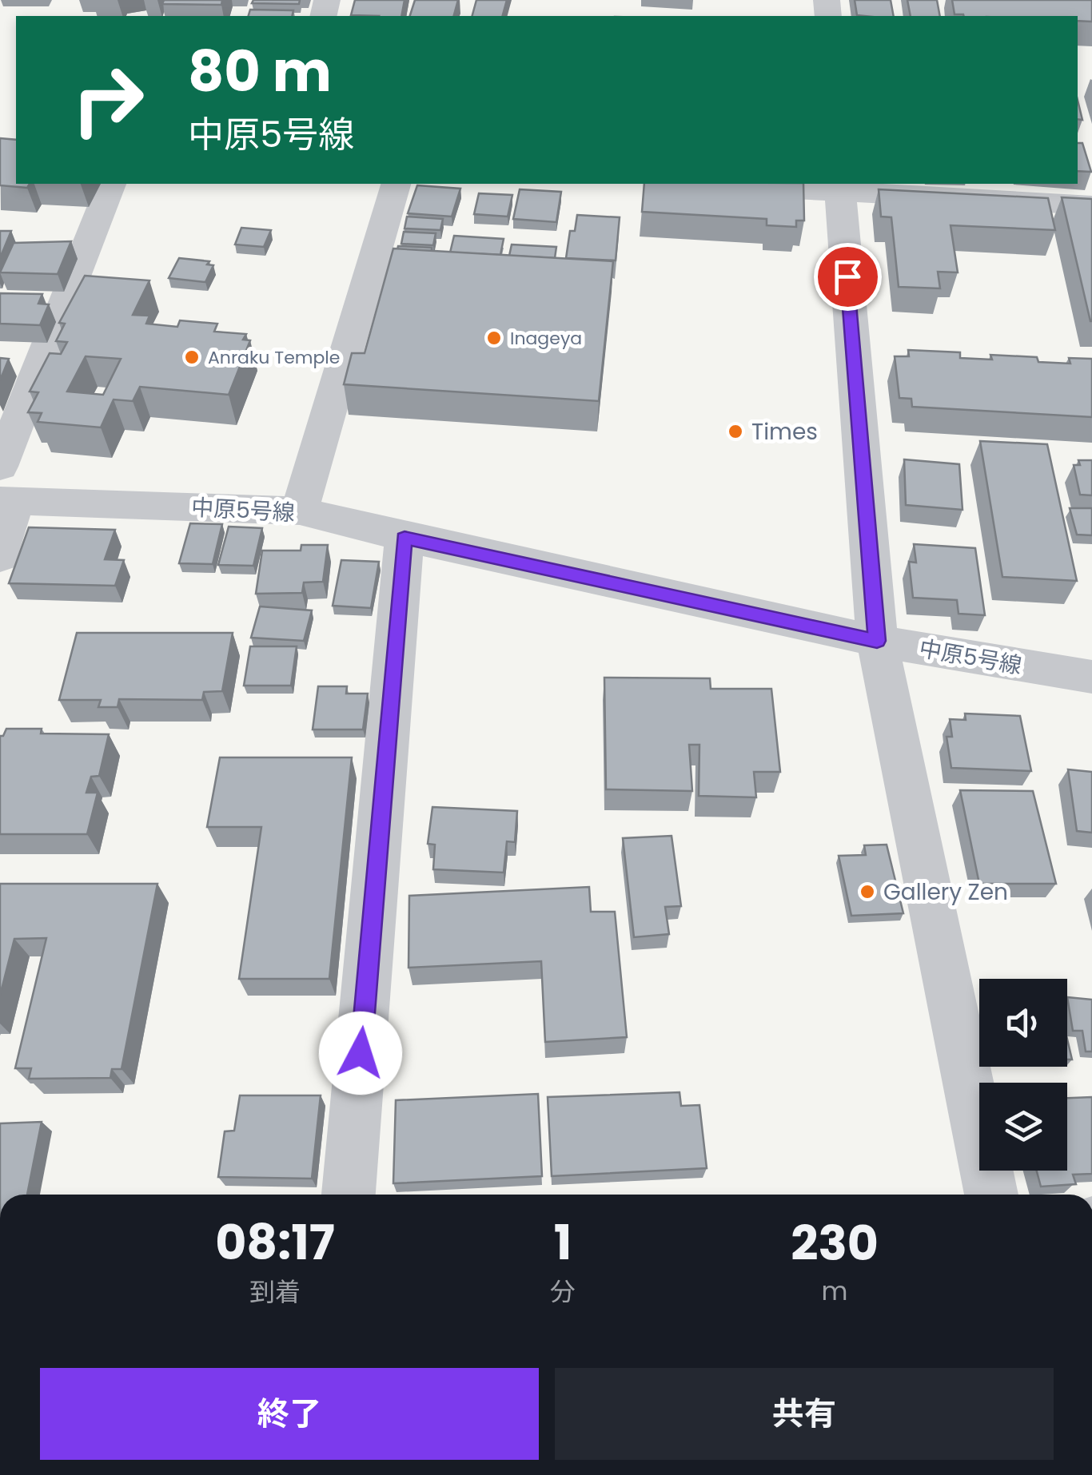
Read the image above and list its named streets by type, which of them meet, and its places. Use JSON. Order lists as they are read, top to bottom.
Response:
{
  "streets": {
    "street": ["中原5号線"]
  },
  "places": [
    "Inageya",
    "Anraku Temple",
    "Times",
    "Gallery Zen"
  ],
  "page": {
    "turn": ["80 m", "中原5号線"],
    "eta": [
      "08:17",
      "到着",
      "1",
      "分",
      "230",
      "m"
    ],
    "buttons": ["終了", "共有"]
  }
}
